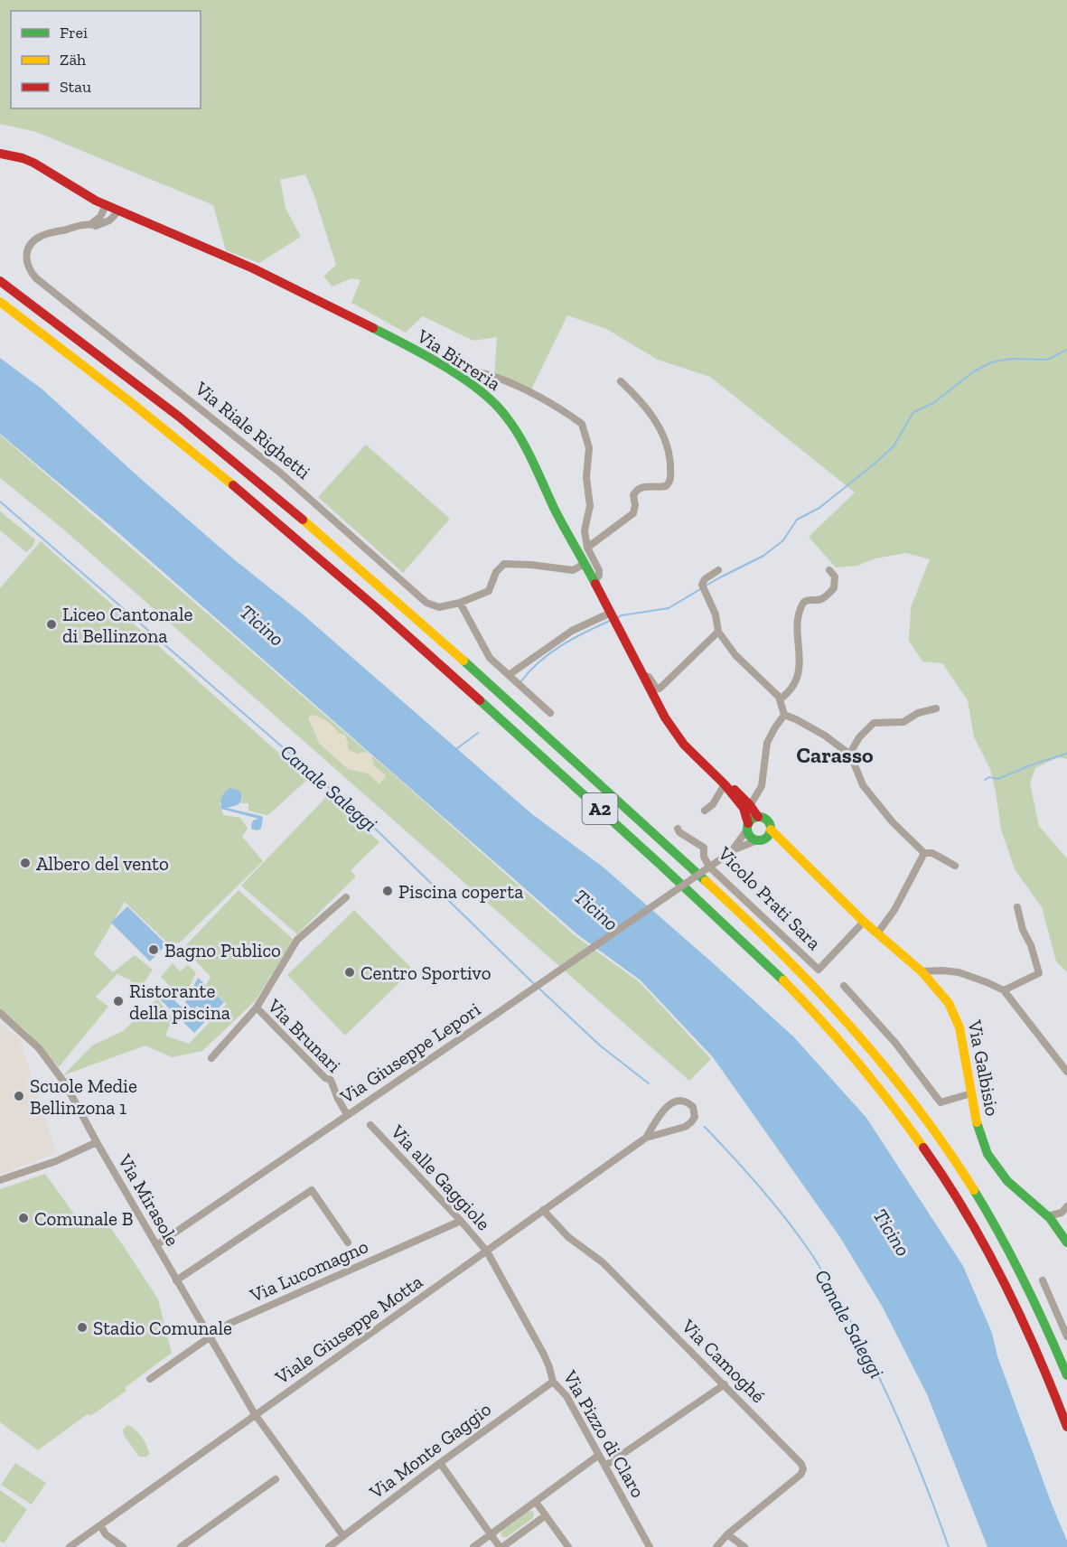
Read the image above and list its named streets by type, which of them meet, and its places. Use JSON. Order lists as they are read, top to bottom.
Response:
{
  "streets": {
    "main road": ["Via Birreria", "A2", "Via Galbisio"],
    "street": [
      "Via Riale Righetti",
      "Vicolo Prati Sara",
      "Via Brunari",
      "Via Giuseppe Lepori",
      "Via alle Gaggiole",
      "Via Mirasole",
      "Via Lucomagno",
      "Viale Giuseppe Motta",
      "Via Camoghé",
      "Via Pizzo di Claro",
      "Via Monte Gaggio"
    ]
  },
  "crossings": [
    ["Via Birreria", "Via Riale Righetti"],
    ["Via Birreria", "Via Giuseppe Lepori"],
    ["Via Birreria", "Via Galbisio"],
    ["Vicolo Prati Sara", "Via Galbisio"],
    ["Via Brunari", "Via Giuseppe Lepori"],
    ["Via Giuseppe Lepori", "Via Galbisio"],
    ["Via Giuseppe Lepori", "Via Mirasole"],
    ["Via alle Gaggiole", "Via Lucomagno"],
    ["Via alle Gaggiole", "Viale Giuseppe Motta"],
    ["Via alle Gaggiole", "Via Pizzo di Claro"],
    ["Via Mirasole", "Via Lucomagno"],
    ["Via Mirasole", "Viale Giuseppe Motta"],
    ["Via Mirasole", "Via Monte Gaggio"],
    ["Viale Giuseppe Motta", "Via Camoghé"],
    ["Viale Giuseppe Motta", "Via Pizzo di Claro"],
    ["Via Pizzo di Claro", "Via Monte Gaggio"]
  ],
  "districts": ["Carasso"],
  "water": ["Ticino", "Canale Saleggi"],
  "places": [
    "Liceo Cantonale di Bellinzona",
    "Albero del vento",
    "Piscina coperta",
    "Bagno Publico",
    "Centro Sportivo",
    "Ristorante della piscina",
    "Scuole Medie Bellinzona 1",
    "Comunale B",
    "Stadio Comunale"
  ],
  "legend": ["Frei", "Zäh", "Stau"]
}
